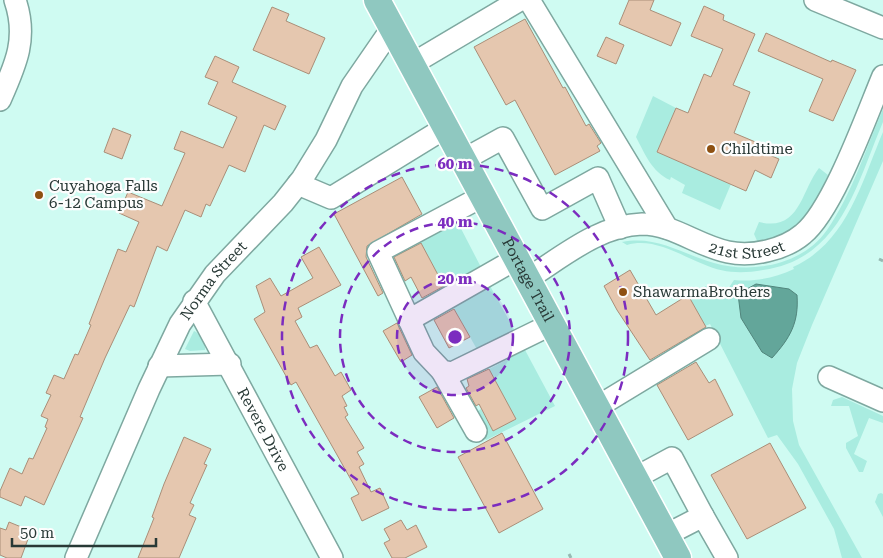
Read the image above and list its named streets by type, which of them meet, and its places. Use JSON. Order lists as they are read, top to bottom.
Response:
{
  "streets": {
    "main road": ["Portage Trail"],
    "street": ["21st Street", "Norma Street", "Revere Drive"]
  },
  "crossings": [
    ["21st Street", "Portage Trail"],
    ["Portage Trail", "Norma Street"],
    ["Norma Street", "Revere Drive"]
  ],
  "places": ["Childtime", "Cuyahoga Falls 6-12 Campus", "ShawarmaBrothers"],
  "scale_bar": "50 m",
  "rings": ["60 m", "40 m", "20 m"]
}
